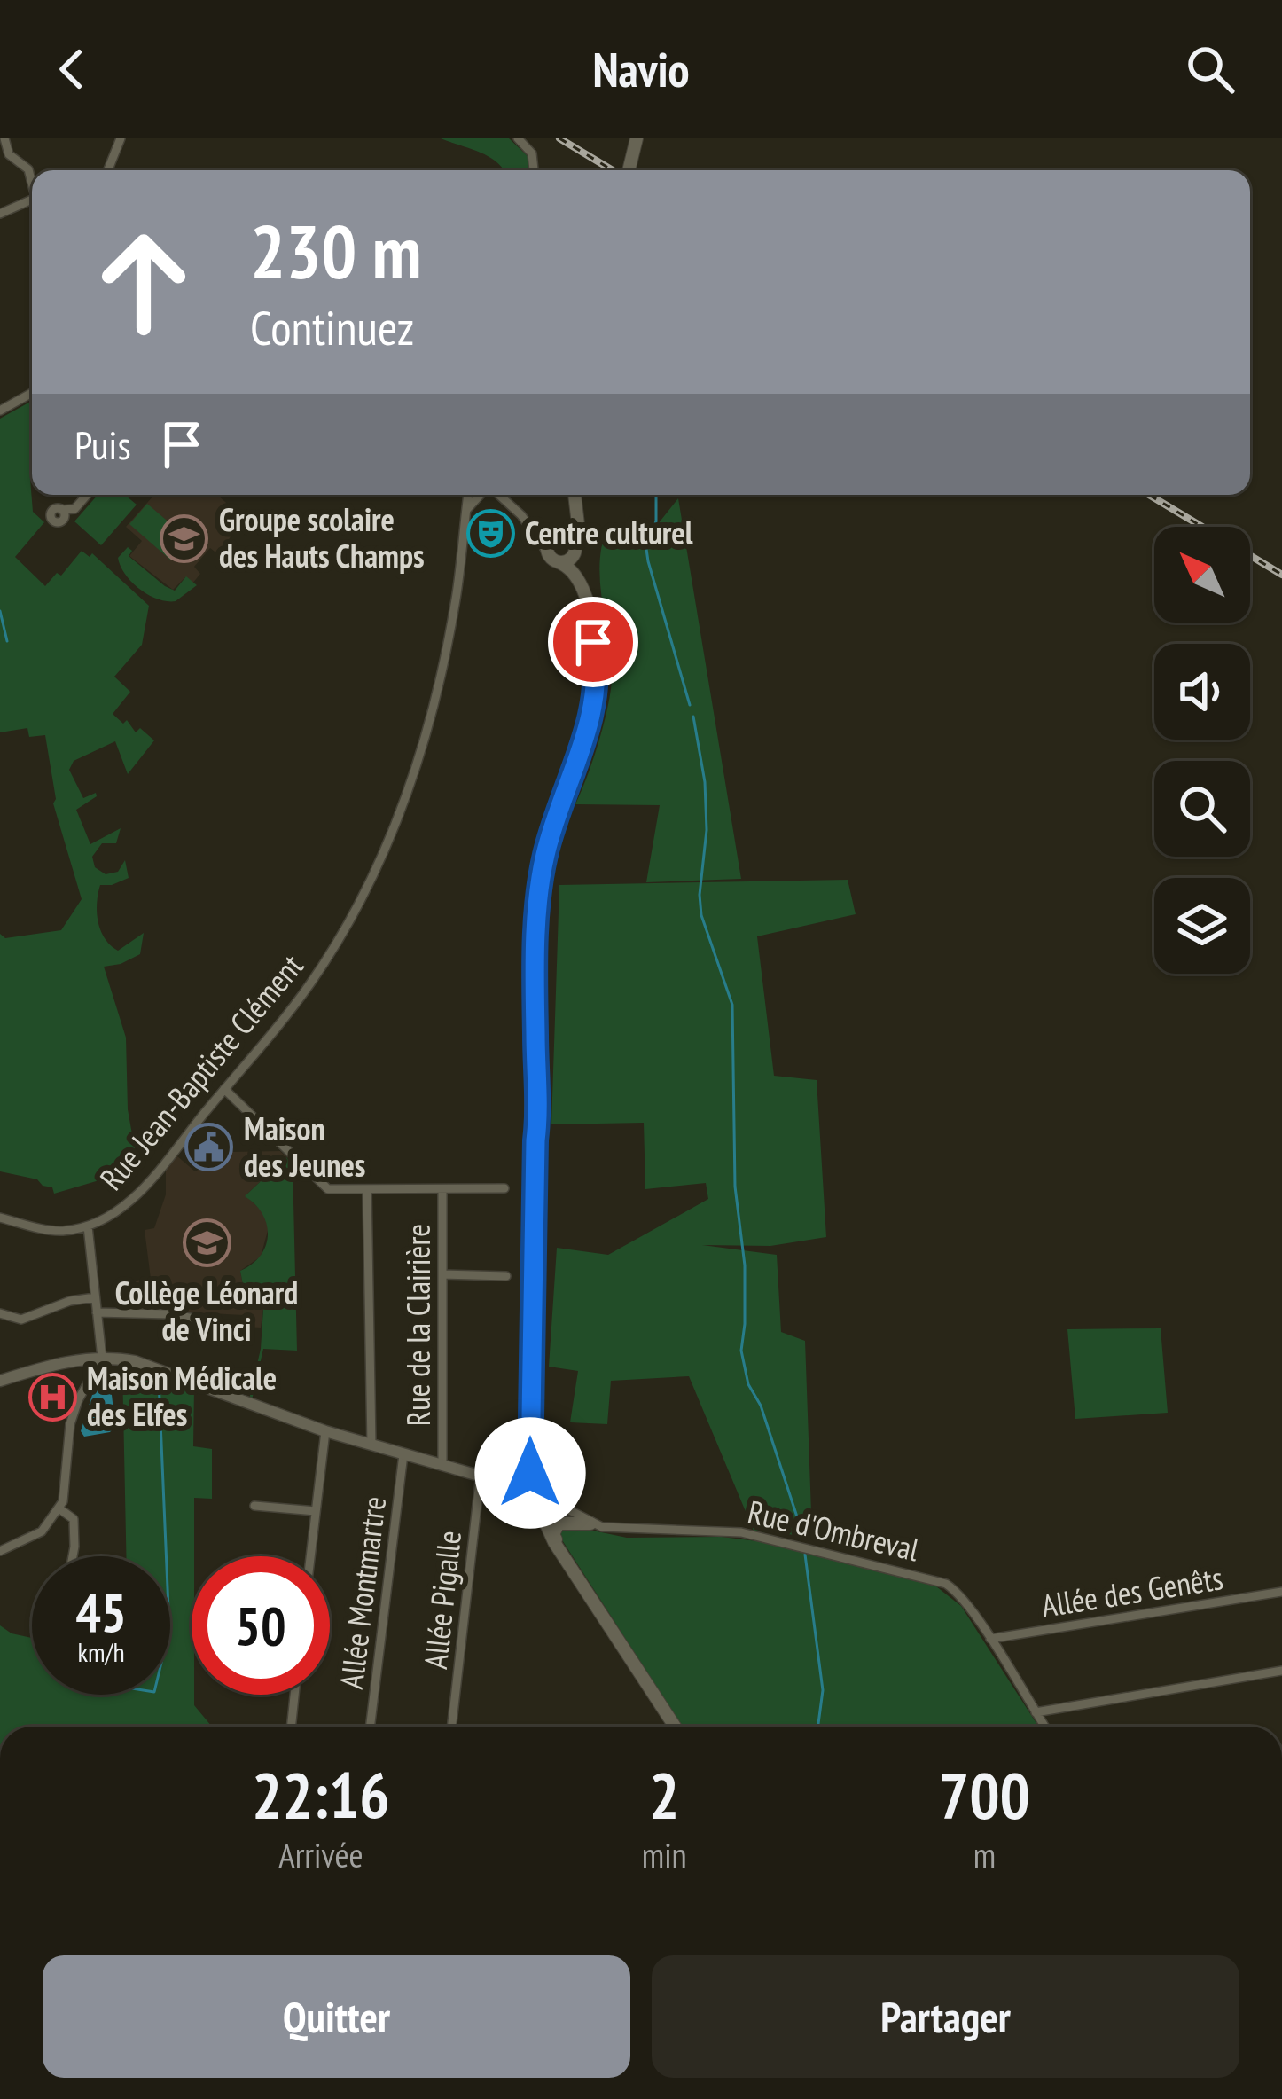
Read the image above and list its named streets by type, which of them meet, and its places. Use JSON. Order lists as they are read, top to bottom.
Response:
{
  "streets": {
    "street": [
      "Rue Jean-Baptiste Clément",
      "Rue de la Clairière",
      "Rue d'Ombreval",
      "Allée des Genêts",
      "Allée Montmartre",
      "Allée Pigalle"
    ]
  },
  "crossings": [
    ["Rue Jean-Baptiste Clément", "Rue de la Clairière"],
    ["Rue d'Ombreval", "Allée des Genêts"]
  ],
  "places": {
    "theatre": ["Centre culturel"],
    "school or university": ["Groupe scolaire des Hauts Champs", "Collège Léonard de Vinci"],
    "public building": ["Maison des Jeunes"],
    "hospital": ["Maison Médicale des Elfes"]
  },
  "north": "top left",
  "page": {
    "header": "Navio",
    "turn": ["230 m", "Continuez"],
    "then": "Puis",
    "speed": "45 km/h",
    "limit": "50",
    "eta": [
      "22:16",
      "Arrivée",
      "2",
      "min",
      "700",
      "m"
    ],
    "buttons": ["Quitter", "Partager"]
  }
}
